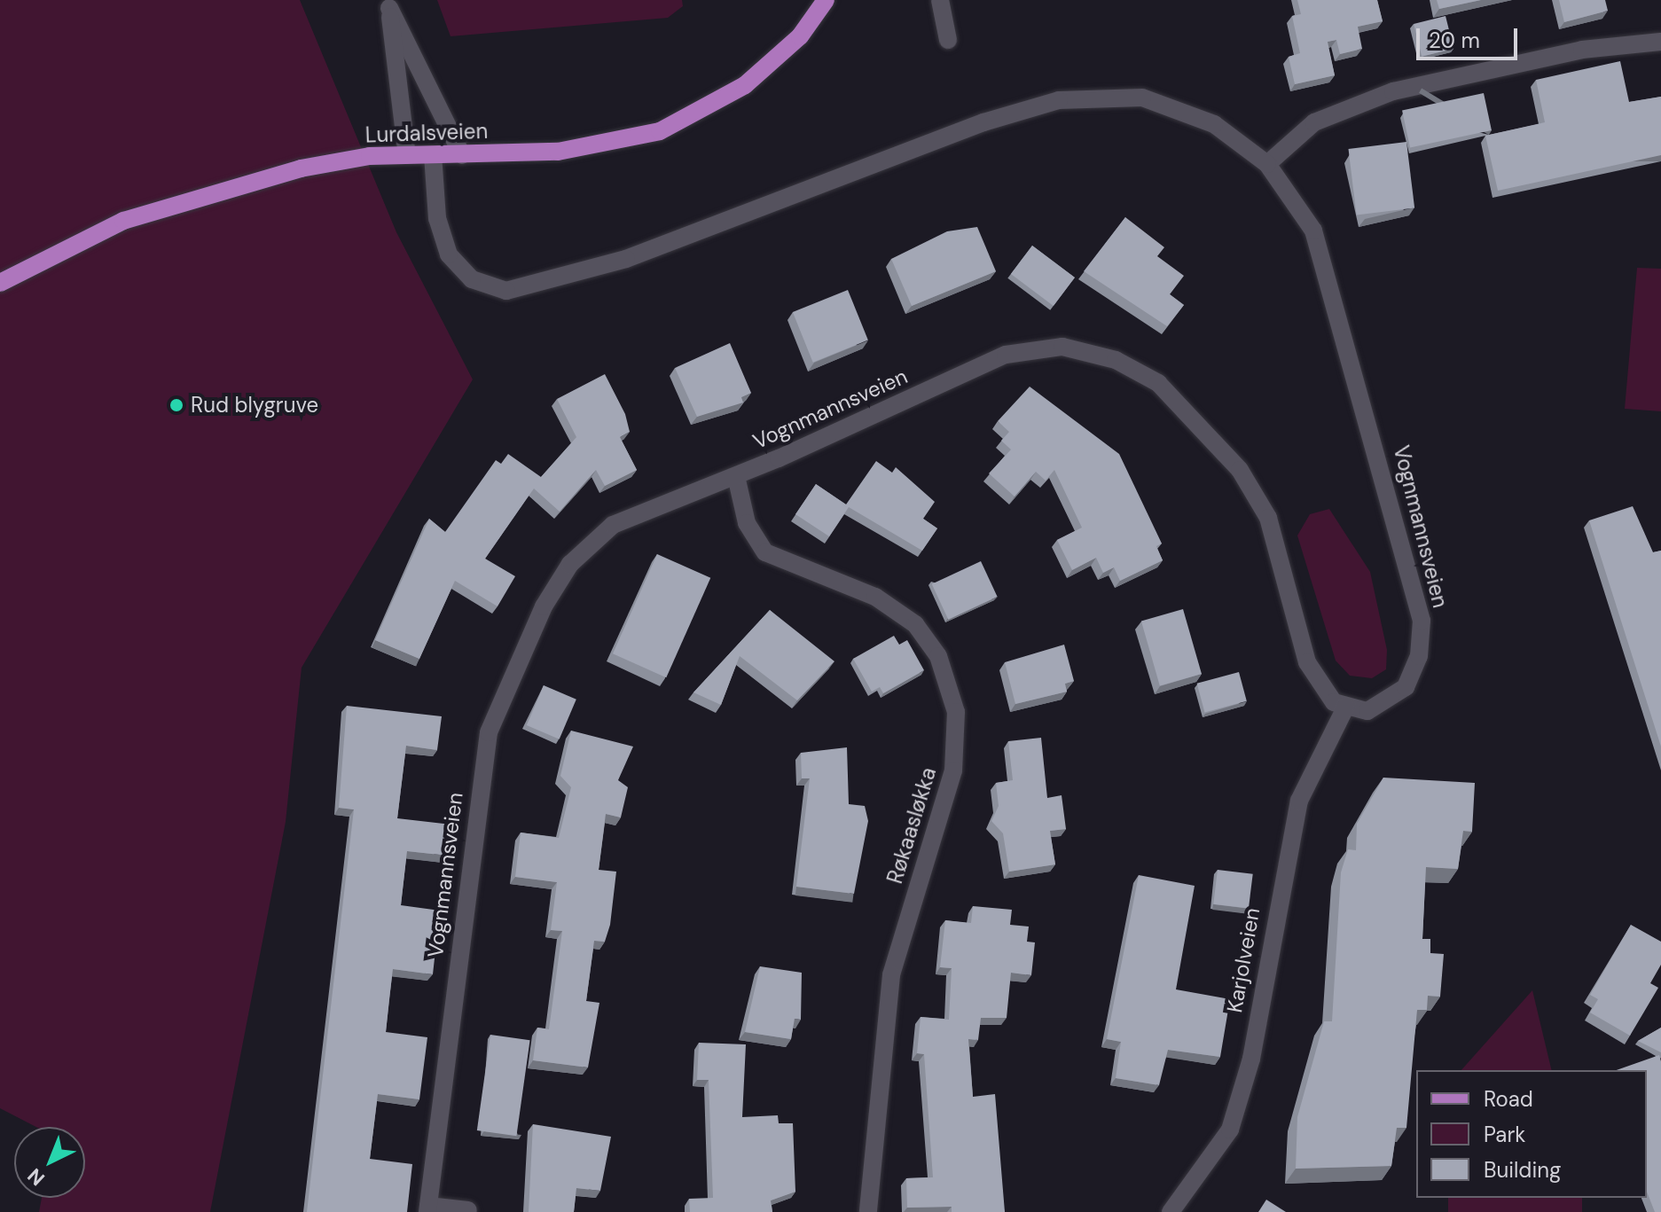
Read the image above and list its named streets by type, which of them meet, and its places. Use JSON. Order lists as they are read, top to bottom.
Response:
{
  "streets": {
    "main road": ["Lurdalsveien"],
    "street": ["Vognmannsveien", "Røkaasløkka", "Karjolveien"]
  },
  "crossings": [
    ["Lurdalsveien", "Vognmannsveien"],
    ["Vognmannsveien", "Røkaasløkka"],
    ["Vognmannsveien", "Karjolveien"]
  ],
  "places": ["Rud blygruve"],
  "legend": ["Road", "Park", "Building"],
  "scale_bar": "20 m",
  "north": "bottom left"
}
